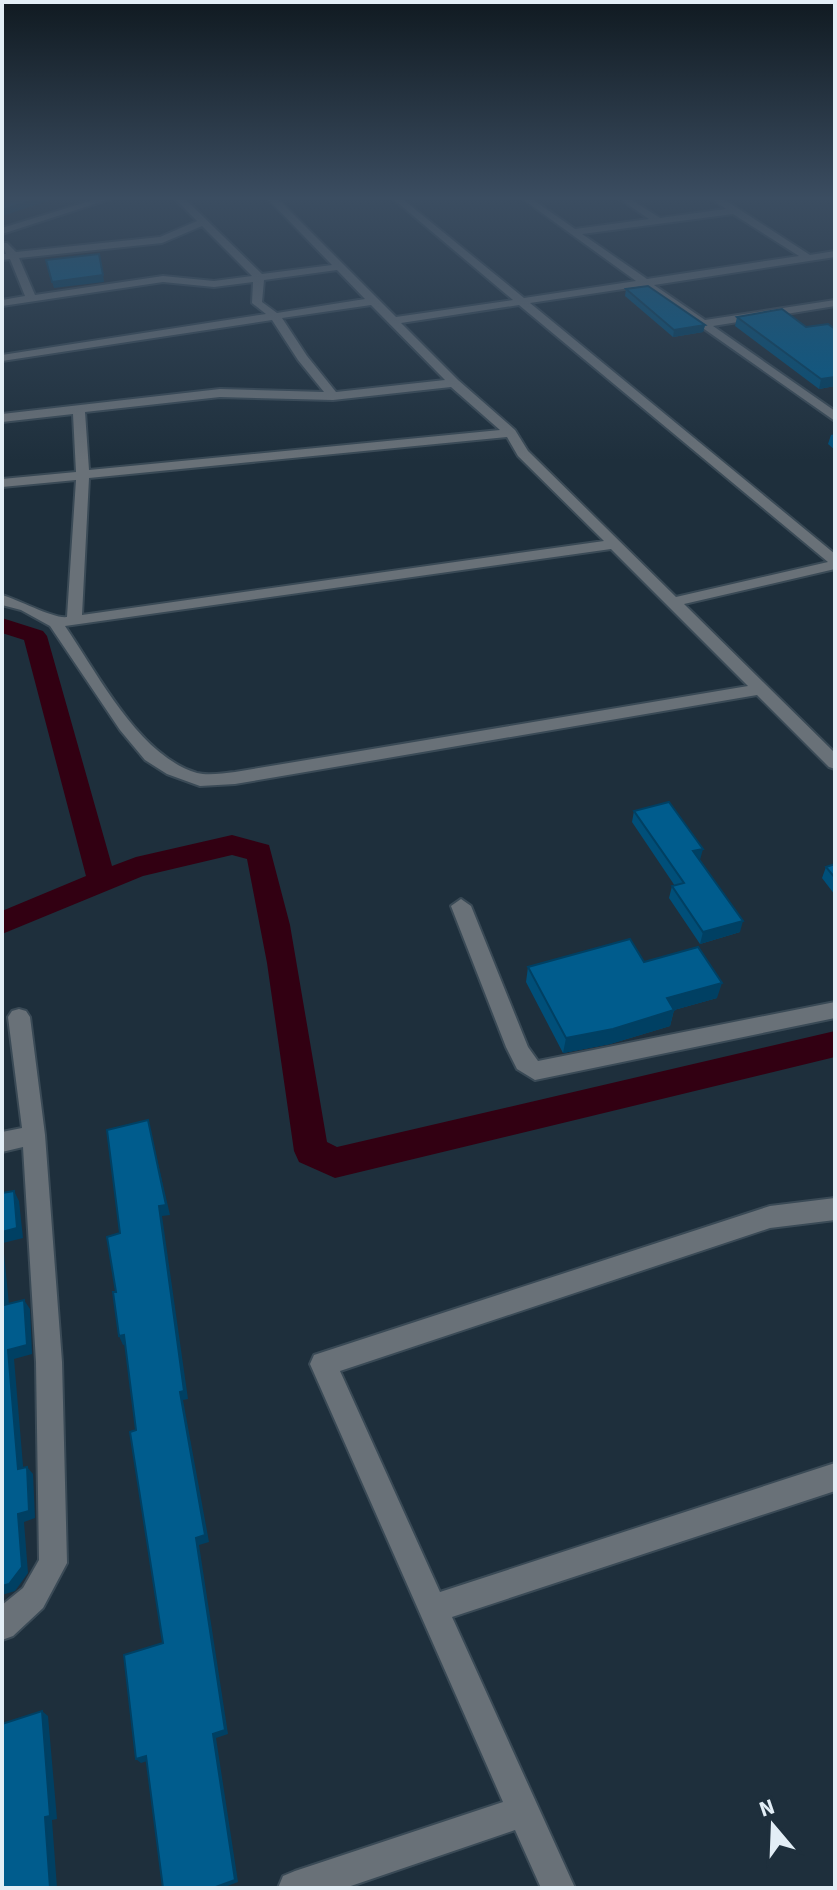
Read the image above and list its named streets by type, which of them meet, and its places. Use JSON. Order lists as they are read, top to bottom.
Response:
{
  "north": "top"
}
